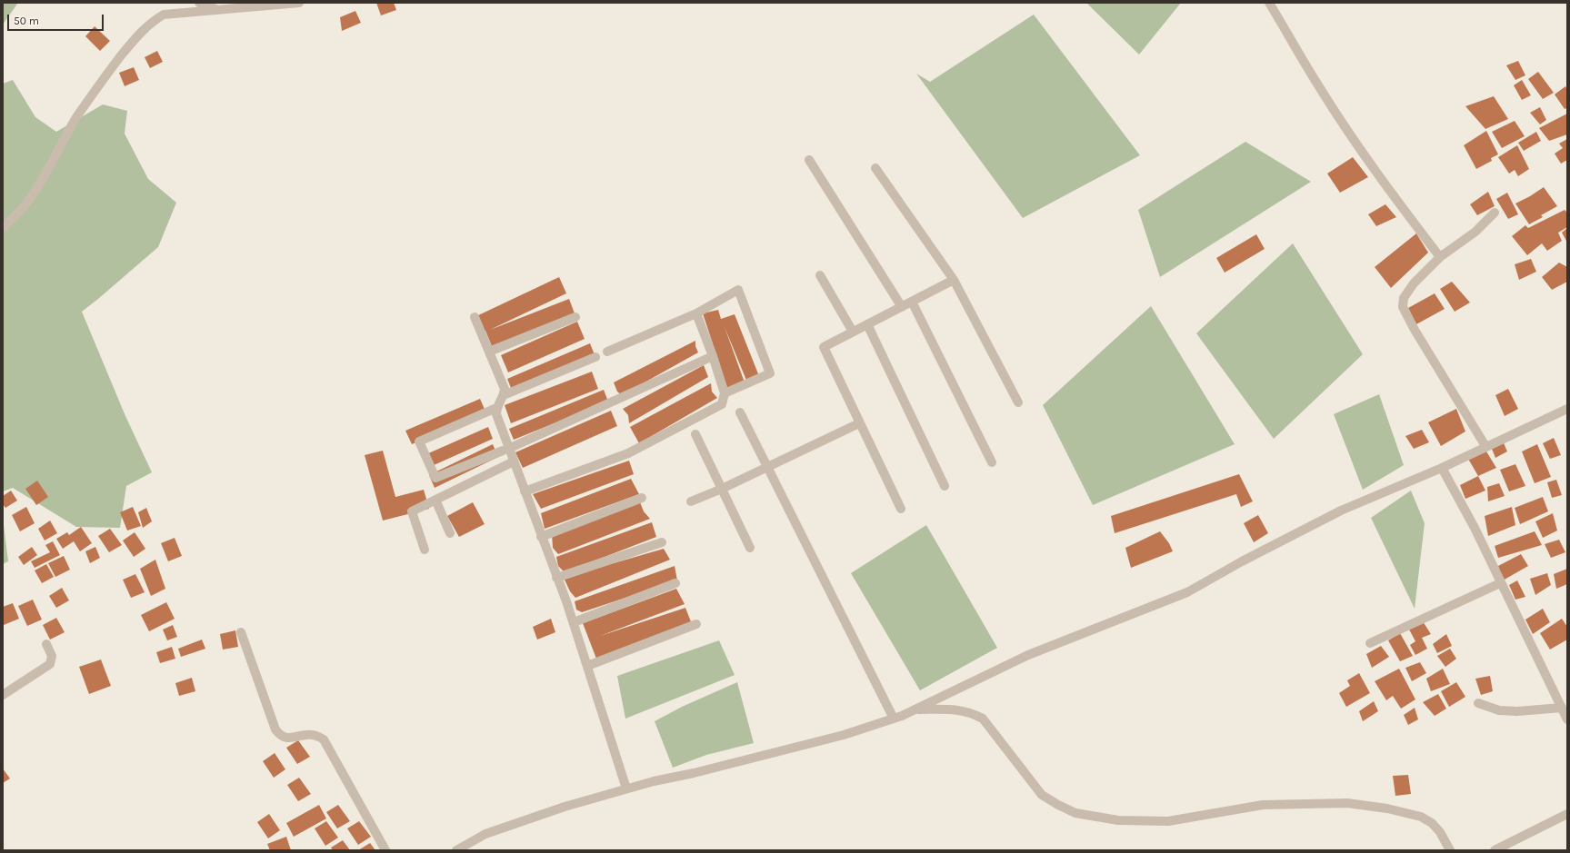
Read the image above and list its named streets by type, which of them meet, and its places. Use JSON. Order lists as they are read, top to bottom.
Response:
{
  "scale_bar": "50 m"
}
